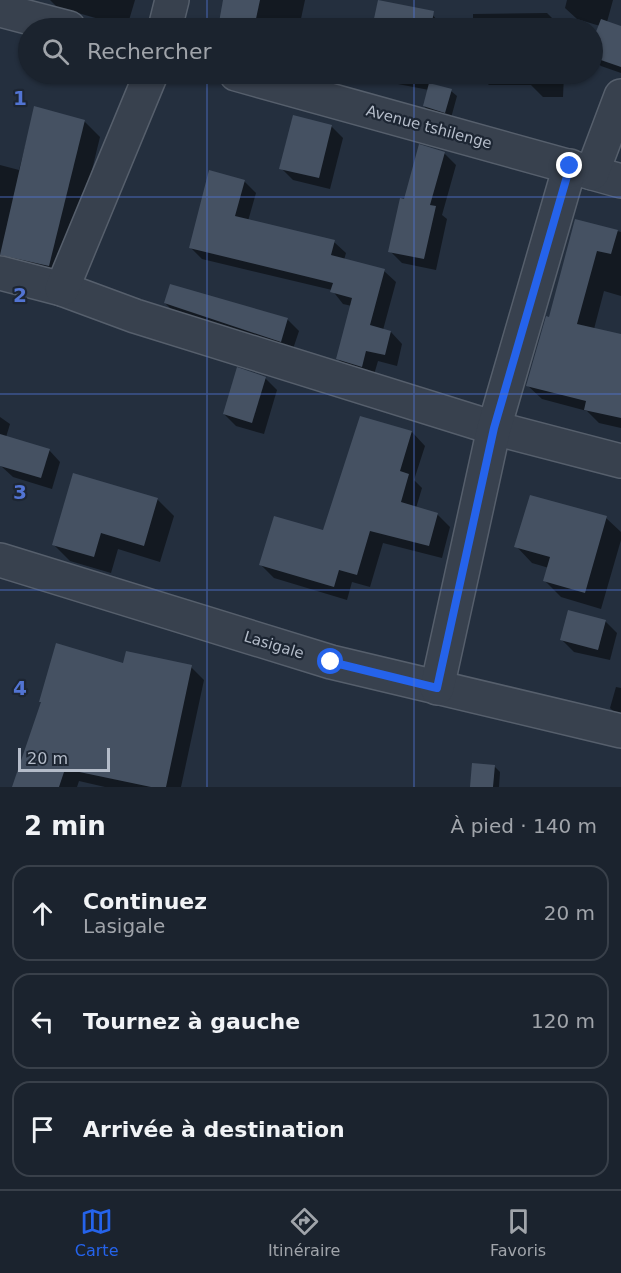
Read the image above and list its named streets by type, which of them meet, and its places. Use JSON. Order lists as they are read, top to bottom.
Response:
{
  "streets": {
    "street": ["Avenue tshilenge", "Lasigale"]
  },
  "scale_bar": "20 m",
  "page": {
    "search": "Rechercher",
    "scale": "20 m",
    "heading": ["2 min", "À pied · 140 m"],
    "list": [
      ["Continuez", "Lasigale", "20 m"],
      ["Tournez à gauche", "120 m"],
      "Arrivée à destination"
    ],
    "nav": ["Carte", "Itinéraire", "Favoris"]
  },
  "grid": {
    "rows": [
      "1",
      "2",
      "3",
      "4"
    ]
  }
}
